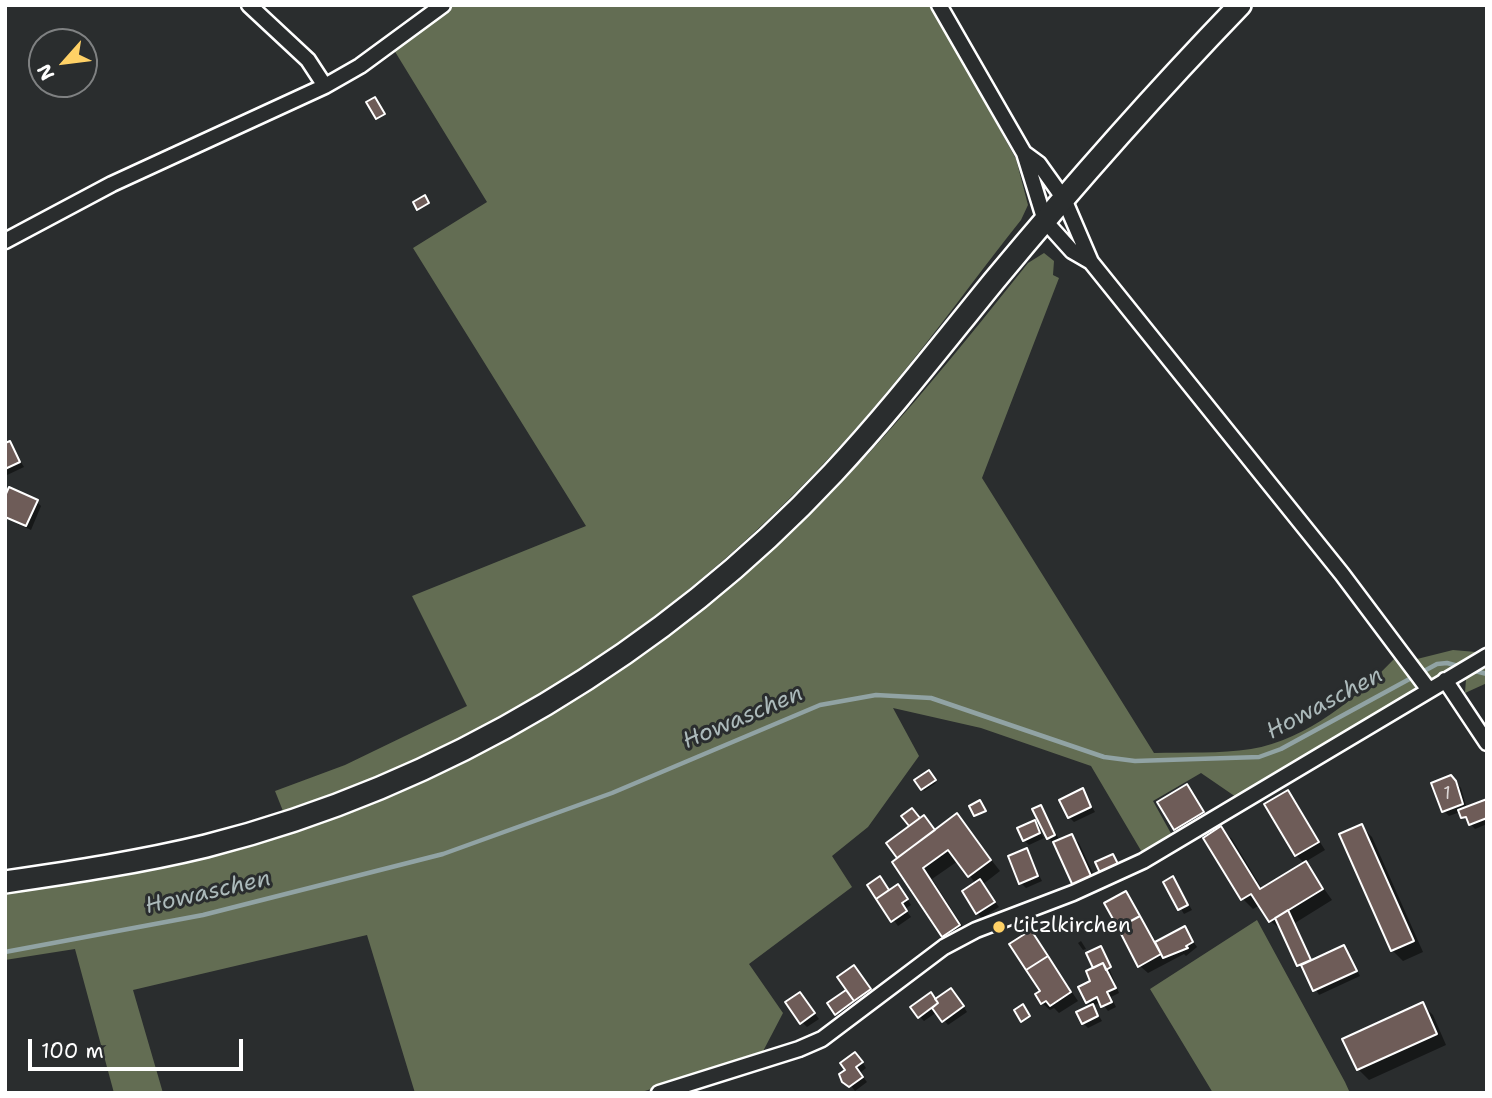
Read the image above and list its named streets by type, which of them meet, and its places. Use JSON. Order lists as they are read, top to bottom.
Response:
{
  "water": ["Howaschen"],
  "places": ["Litzlkirchen"],
  "house_numbers": ["1"],
  "scale_bar": "100 m",
  "north": "bottom left"
}
